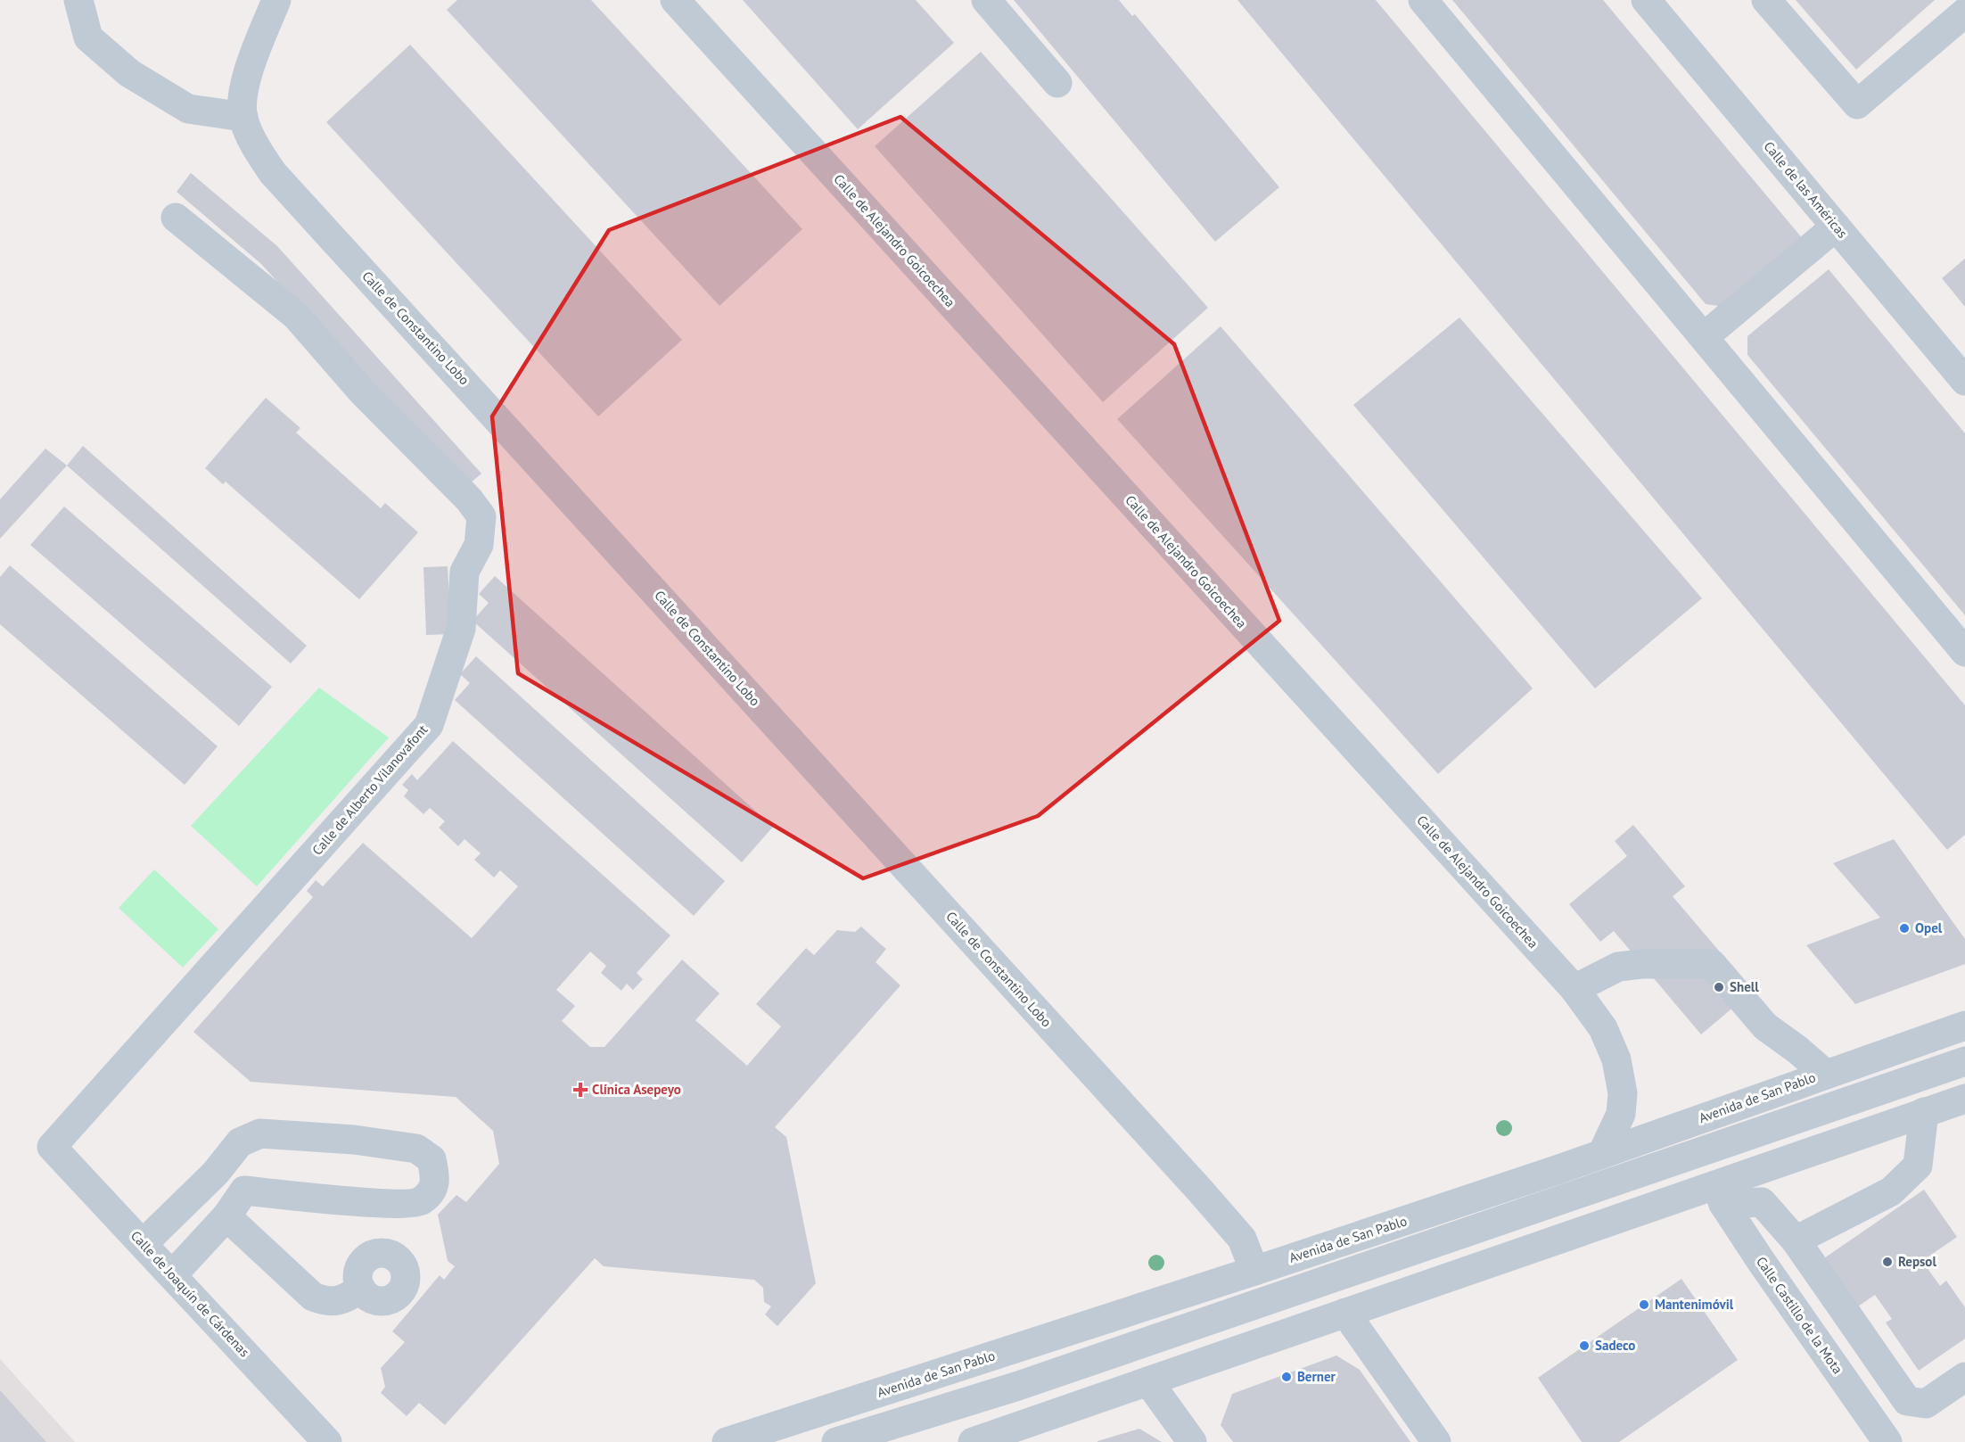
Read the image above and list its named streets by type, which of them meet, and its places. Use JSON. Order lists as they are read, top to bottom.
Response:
{
  "streets": {
    "street": [
      "Calle de las Américas",
      "Calle de Alejandro Goicoechea",
      "Calle de Constantino Lobo",
      "Calle de Alberto Vilanovafont",
      "Avenida de San Pablo",
      "Calle de Joaquín de Cárdenas",
      "Calle Castillo de la Mota"
    ]
  },
  "crossings": [
    ["Calle de Alejandro Goicoechea", "Avenida de San Pablo"],
    ["Calle de Constantino Lobo", "Avenida de San Pablo"],
    ["Calle de Alberto Vilanovafont", "Calle de Joaquín de Cárdenas"]
  ],
  "places": {
    "other": [
      "Opel",
      "Shell",
      "Repsol",
      "Mantenimóvil",
      "Sadeco",
      "Berner"
    ],
    "health": ["Clínica Asepeyo"]
  }
}
